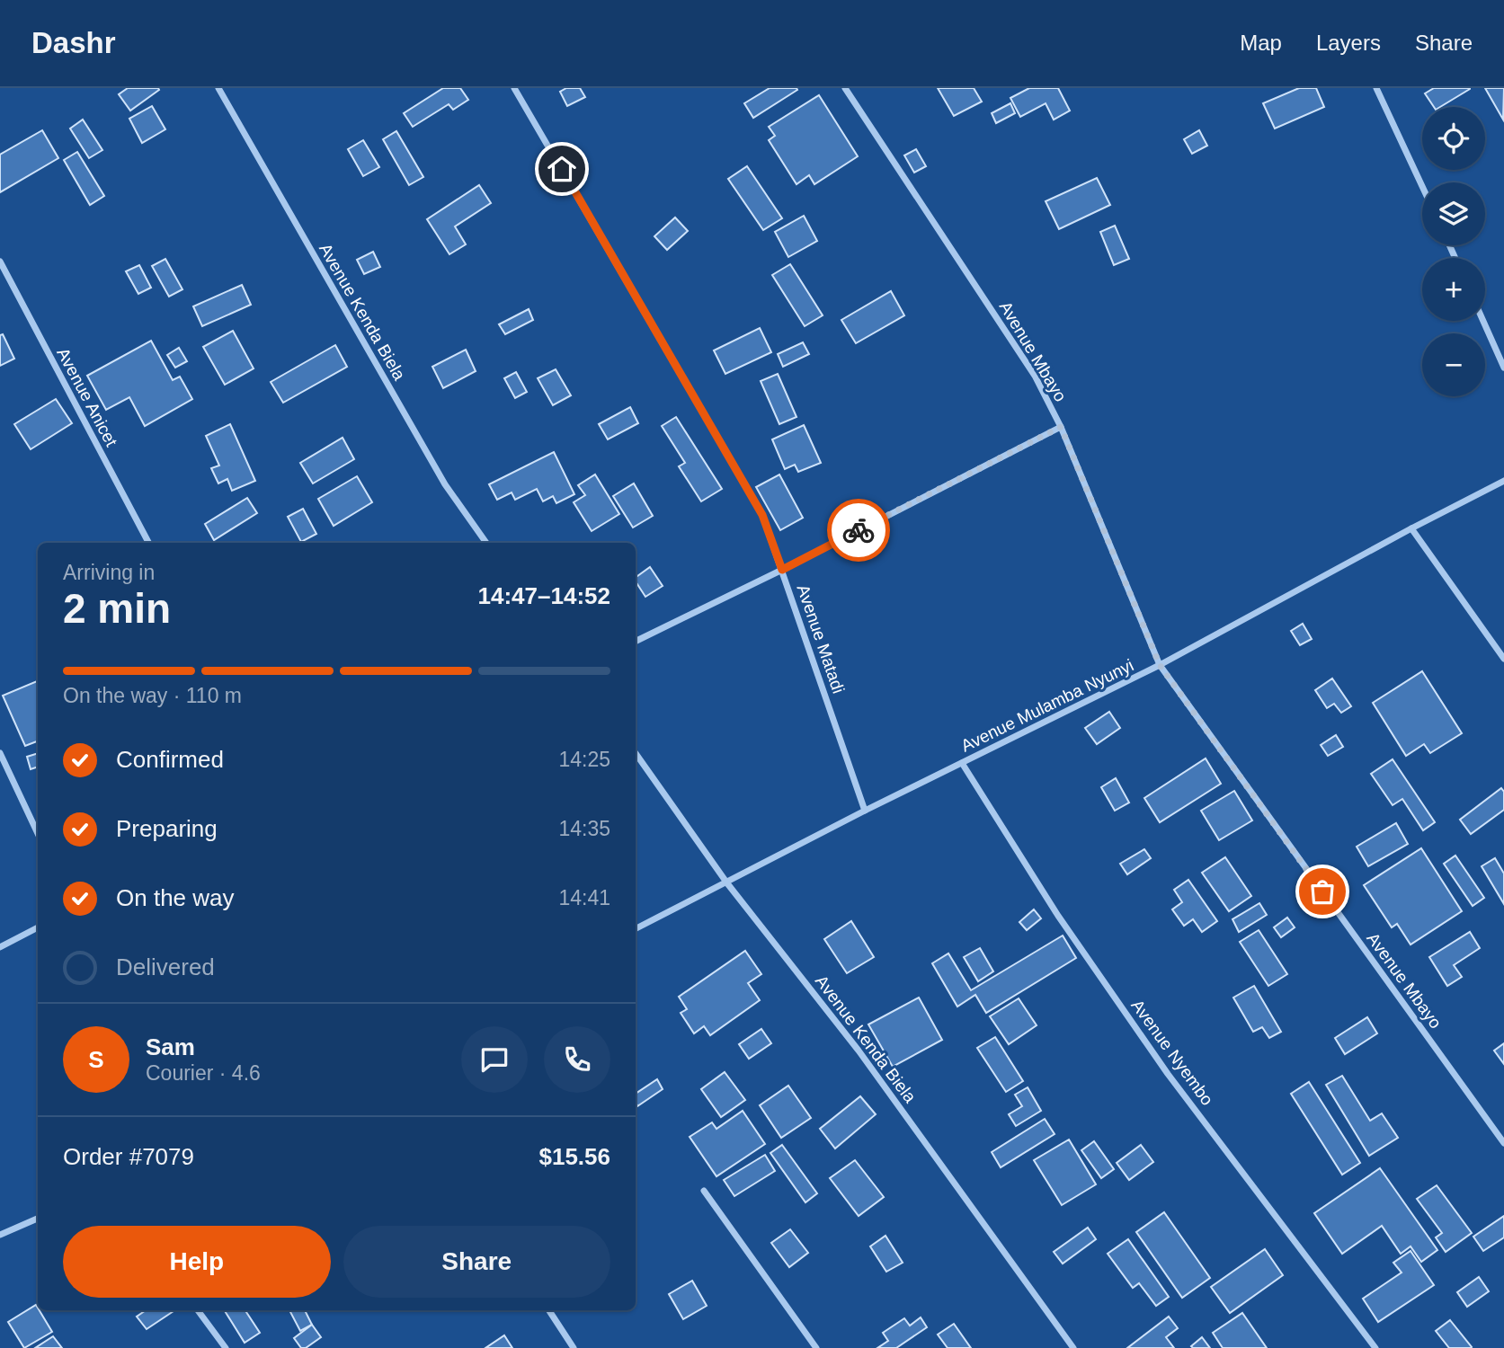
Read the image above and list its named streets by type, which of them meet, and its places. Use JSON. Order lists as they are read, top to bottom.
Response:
{
  "streets": {
    "street": [
      "Avenue Kenda Biela",
      "Avenue Mbayo",
      "Avenue Anicet",
      "Avenue Matadi",
      "Avenue Mulamba Nyunyi",
      "Avenue Nyembo"
    ]
  },
  "crossings": [
    ["Avenue Kenda Biela", "Avenue Mulamba Nyunyi"],
    ["Avenue Mbayo", "Avenue Mulamba Nyunyi"],
    ["Avenue Matadi", "Avenue Mulamba Nyunyi"],
    ["Avenue Mulamba Nyunyi", "Avenue Nyembo"]
  ],
  "page": {
    "header": "Dashr",
    "nav": ["Map", "Layers", "Share"],
    "map_buttons": ["+", "−"],
    "heading": ["2 min", "Arriving in", "14:47–14:52"],
    "panel": [
      "Sam",
      "Courier · 4.6",
      "Order #7079",
      "$15.56"
    ],
    "bar": "On the way · 110 m",
    "list": [
      ["Confirmed", "14:25"],
      ["Preparing", "14:35"],
      ["On the way", "14:41"],
      "Delivered"
    ],
    "round": "S",
    "buttons": ["Help", "Share"]
  }
}
